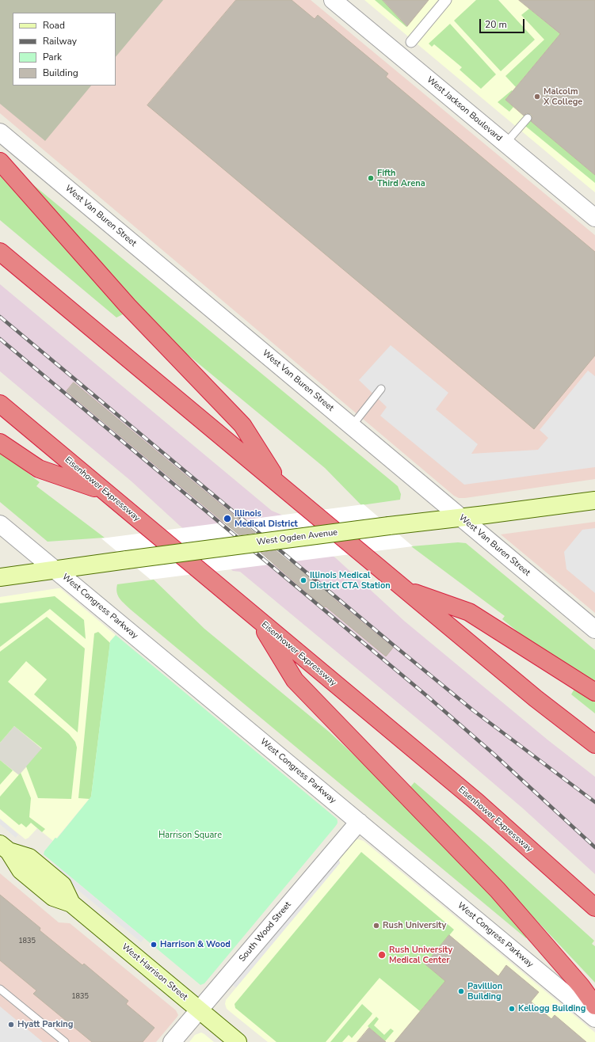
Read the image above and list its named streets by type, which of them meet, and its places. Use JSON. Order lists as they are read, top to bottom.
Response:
{
  "streets": {
    "highway": ["Eisenhower Expressway"],
    "main road": ["West Ogden Avenue", "West Harrison Street"],
    "street": [
      "West Jackson Boulevard",
      "West Van Buren Street",
      "West Congress Parkway",
      "South Wood Street"
    ]
  },
  "crossings": [
    ["West Van Buren Street", "West Ogden Avenue"],
    ["West Ogden Avenue", "West Congress Parkway"],
    ["West Congress Parkway", "South Wood Street"],
    ["South Wood Street", "West Harrison Street"]
  ],
  "parks": ["Harrison Square"],
  "places": [
    "Malcolm X College",
    "Fifth Third Arena",
    "Illinois Medical District",
    "Illinois Medical District CTA Station",
    "Rush University",
    "Harrison & Wood",
    "Rush University Medical Center",
    "Pavillion Building",
    "Kellogg Building",
    "Hyatt Parking"
  ],
  "house_numbers": ["1835", "1835"],
  "legend": [
    "Road",
    "Railway",
    "Park",
    "Building"
  ],
  "scale_bar": "20 m"
}
